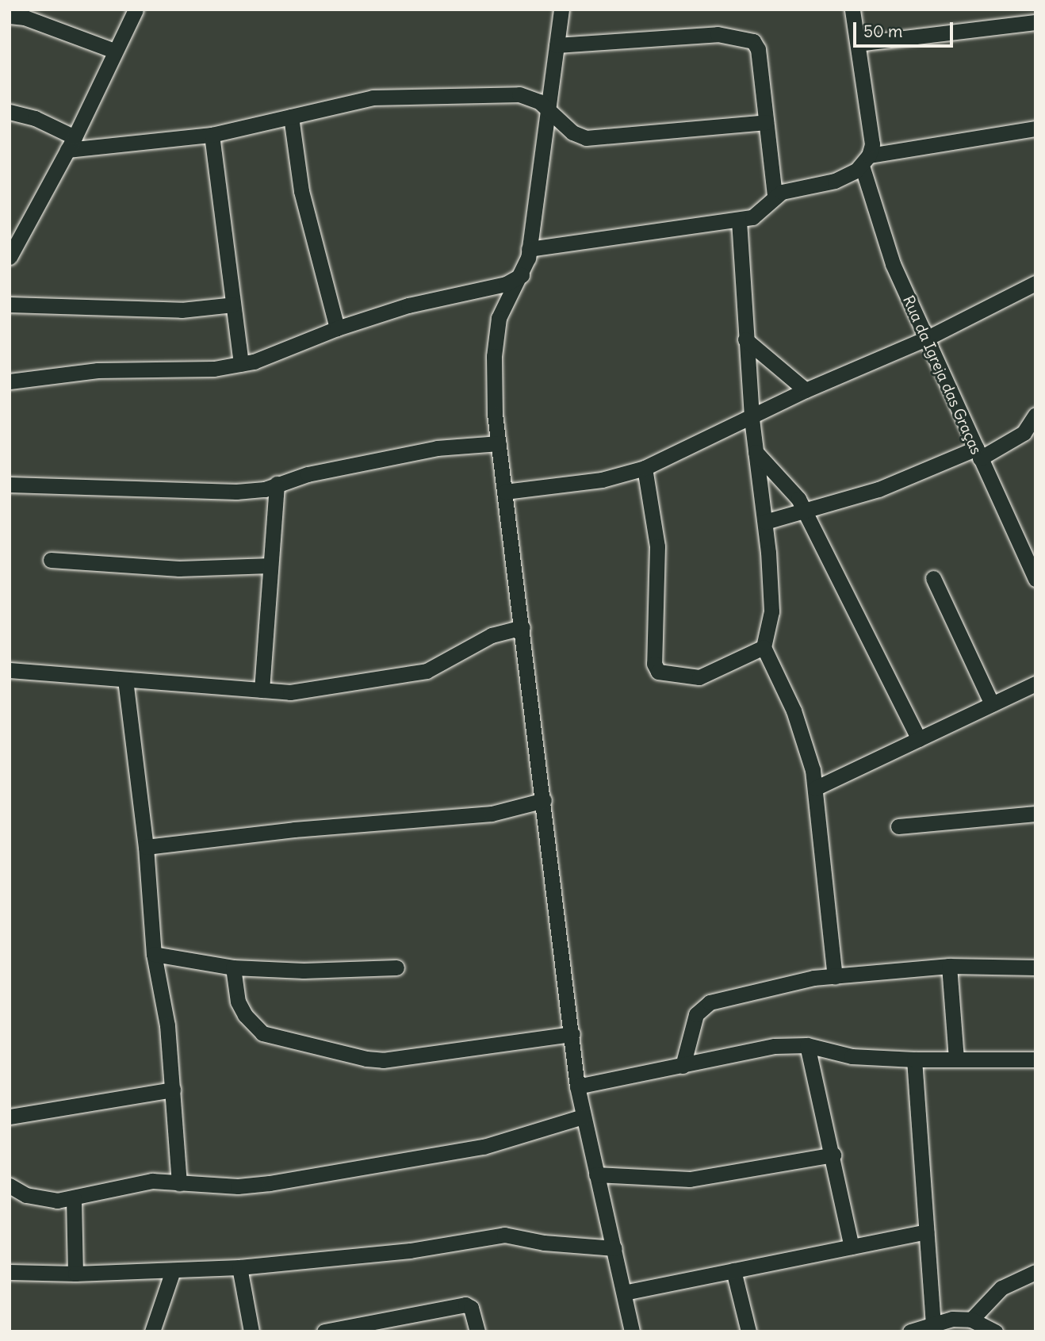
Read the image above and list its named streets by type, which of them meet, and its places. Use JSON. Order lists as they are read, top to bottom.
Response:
{
  "streets": {
    "street": ["Rua da Igreja das Graças"]
  },
  "scale_bar": "50 m"
}
